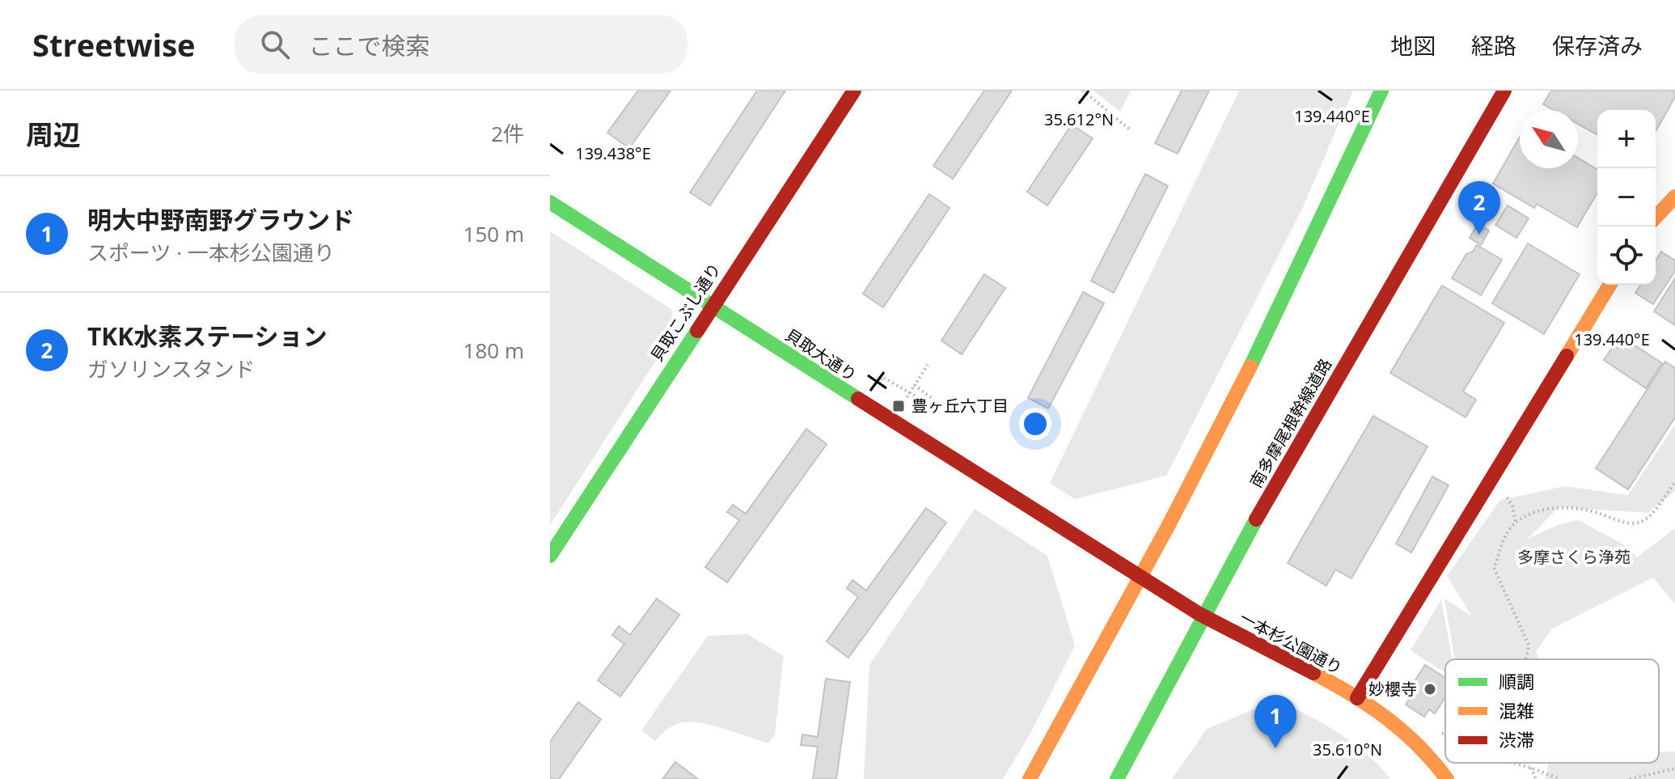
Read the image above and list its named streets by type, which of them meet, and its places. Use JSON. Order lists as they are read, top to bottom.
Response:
{
  "streets": {
    "main road": [
      "貝取こぶし通り",
      "貝取大通り",
      "南多摩尾根幹線道路",
      "一本杉公園通り"
    ]
  },
  "crossings": [
    ["貝取こぶし通り", "貝取大通り"],
    ["貝取大通り", "南多摩尾根幹線道路"],
    ["貝取大通り", "一本杉公園通り"],
    ["南多摩尾根幹線道路", "一本杉公園通り"]
  ],
  "parks": ["多摩さくら浄苑"],
  "places": {
    "transit": ["豊ヶ丘六丁目"],
    "other": ["妙櫻寺"]
  },
  "legend": ["順調", "混雑", "渋滞"],
  "north": "top left",
  "page": {
    "header": "Streetwise",
    "search": "ここで検索",
    "nav": ["地図", "経路", "保存済み"],
    "heading": ["周辺", "2件"],
    "map_buttons": ["+", "−"],
    "list": [
      {
        "mark": "1",
        "name": "明大中野南野グラウンド",
        "note": "スポーツ · 一本杉公園通り",
        "value": "150 m"
      },
      {
        "mark": "2",
        "name": "TKK水素ステーション",
        "note": "ガソリンスタンド",
        "value": "180 m"
      }
    ],
    "pins": ["2", "1"]
  },
  "coordinates": [
    "139.440°E",
    "35.612°N",
    "139.438°E",
    "35.610°N"
  ]
}
